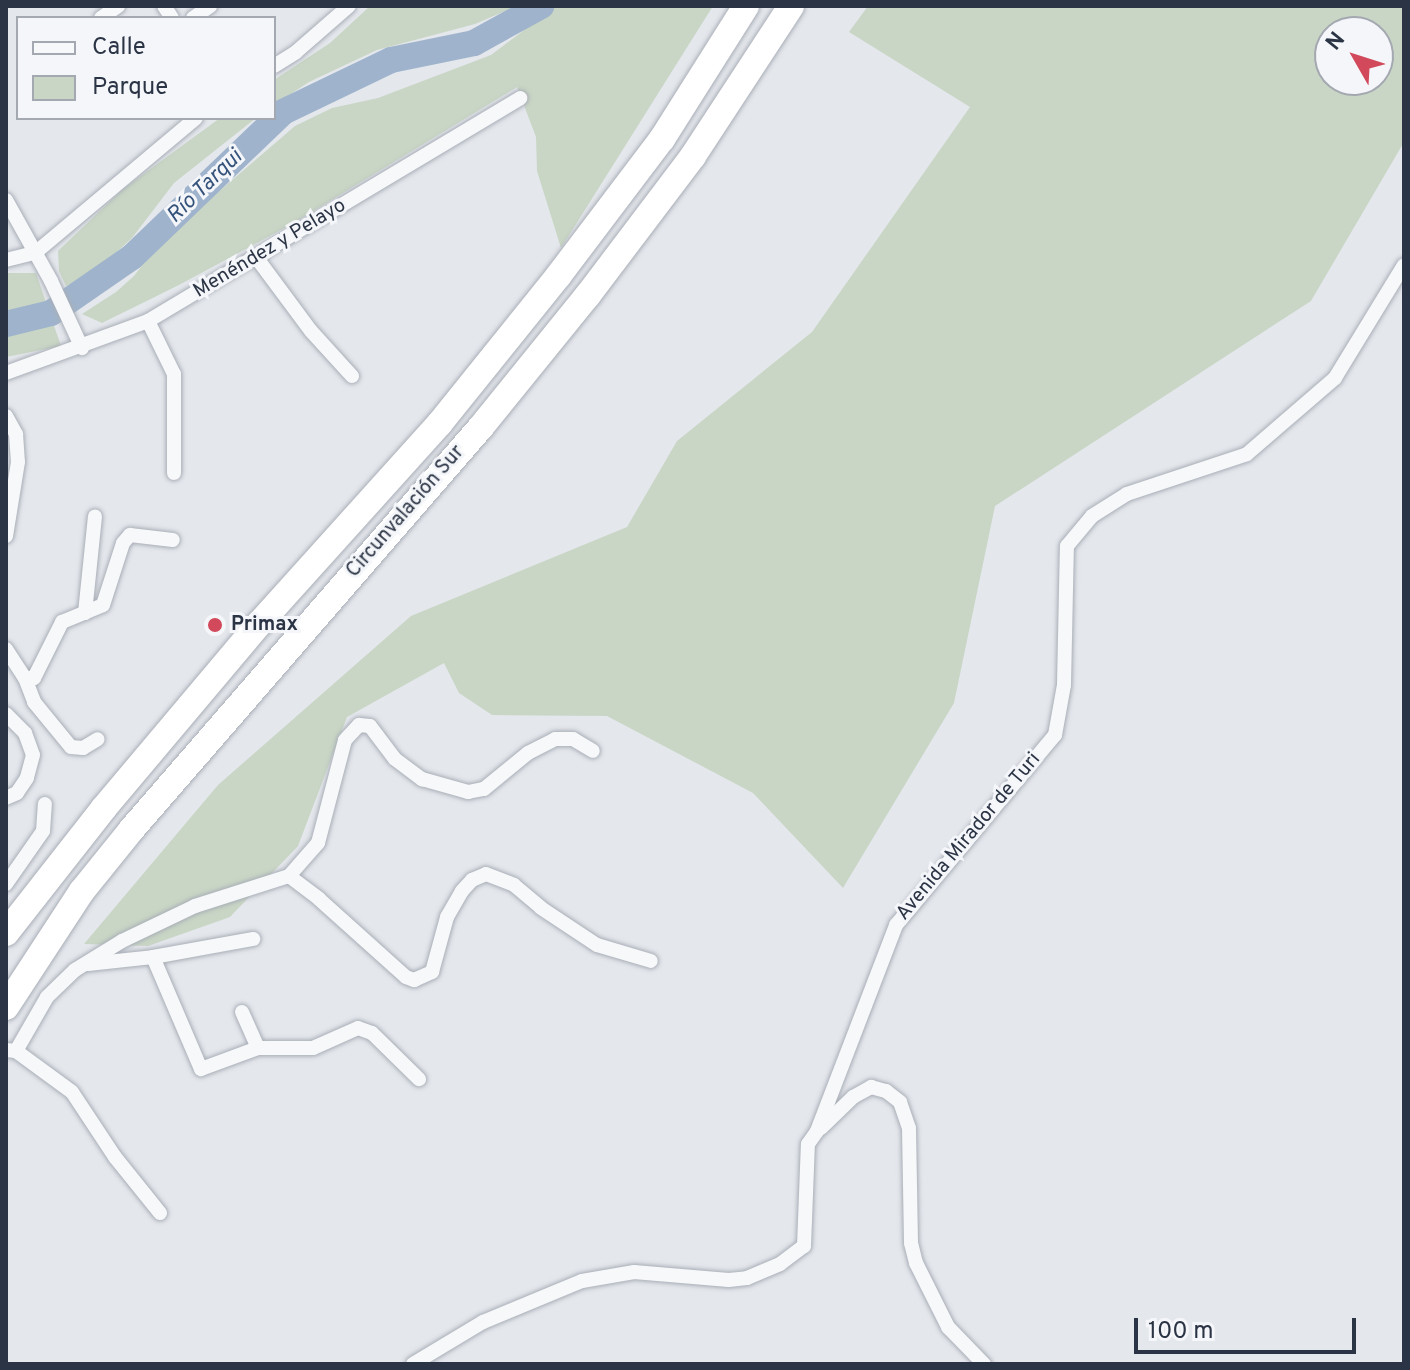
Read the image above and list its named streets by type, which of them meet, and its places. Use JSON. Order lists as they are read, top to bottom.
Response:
{
  "streets": {
    "highway": ["Circunvalación Sur"],
    "street": ["Menéndez y Pelayo", "Avenida Mirador de Turi"]
  },
  "water": ["Río Tarqui"],
  "places": ["Primax"],
  "legend": ["Calle", "Parque"],
  "scale_bar": "100 m",
  "north": "top left"
}
